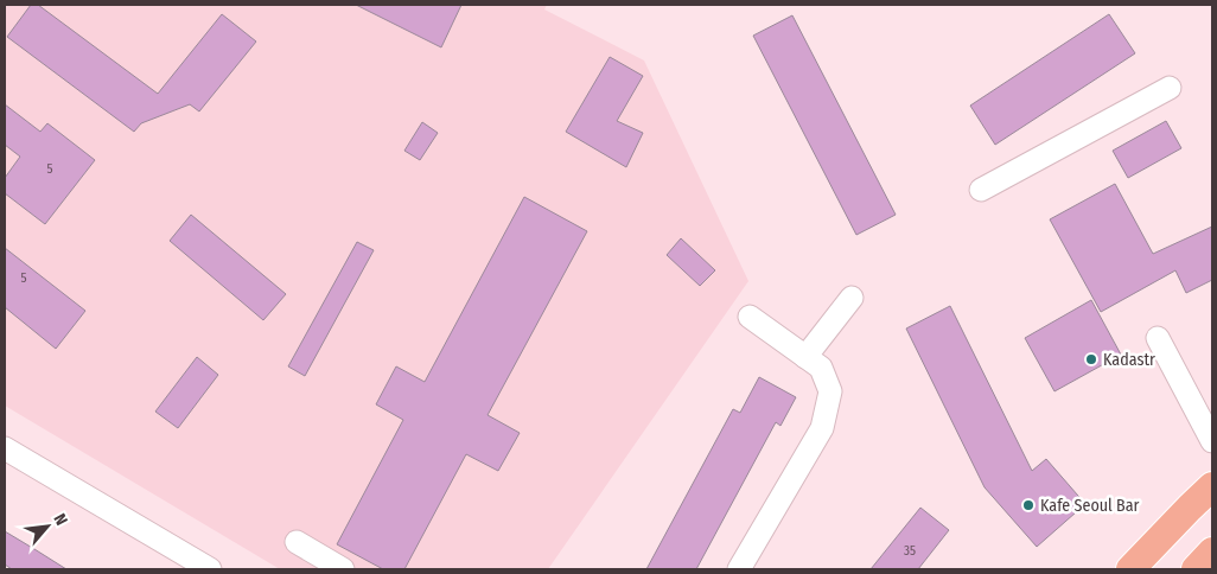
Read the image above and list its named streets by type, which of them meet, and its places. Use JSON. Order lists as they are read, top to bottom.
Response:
{
  "places": ["Kadastr", "Kafe Seoul Bar"],
  "house_numbers": ["5", "5", "35"],
  "north": "top right"
}
